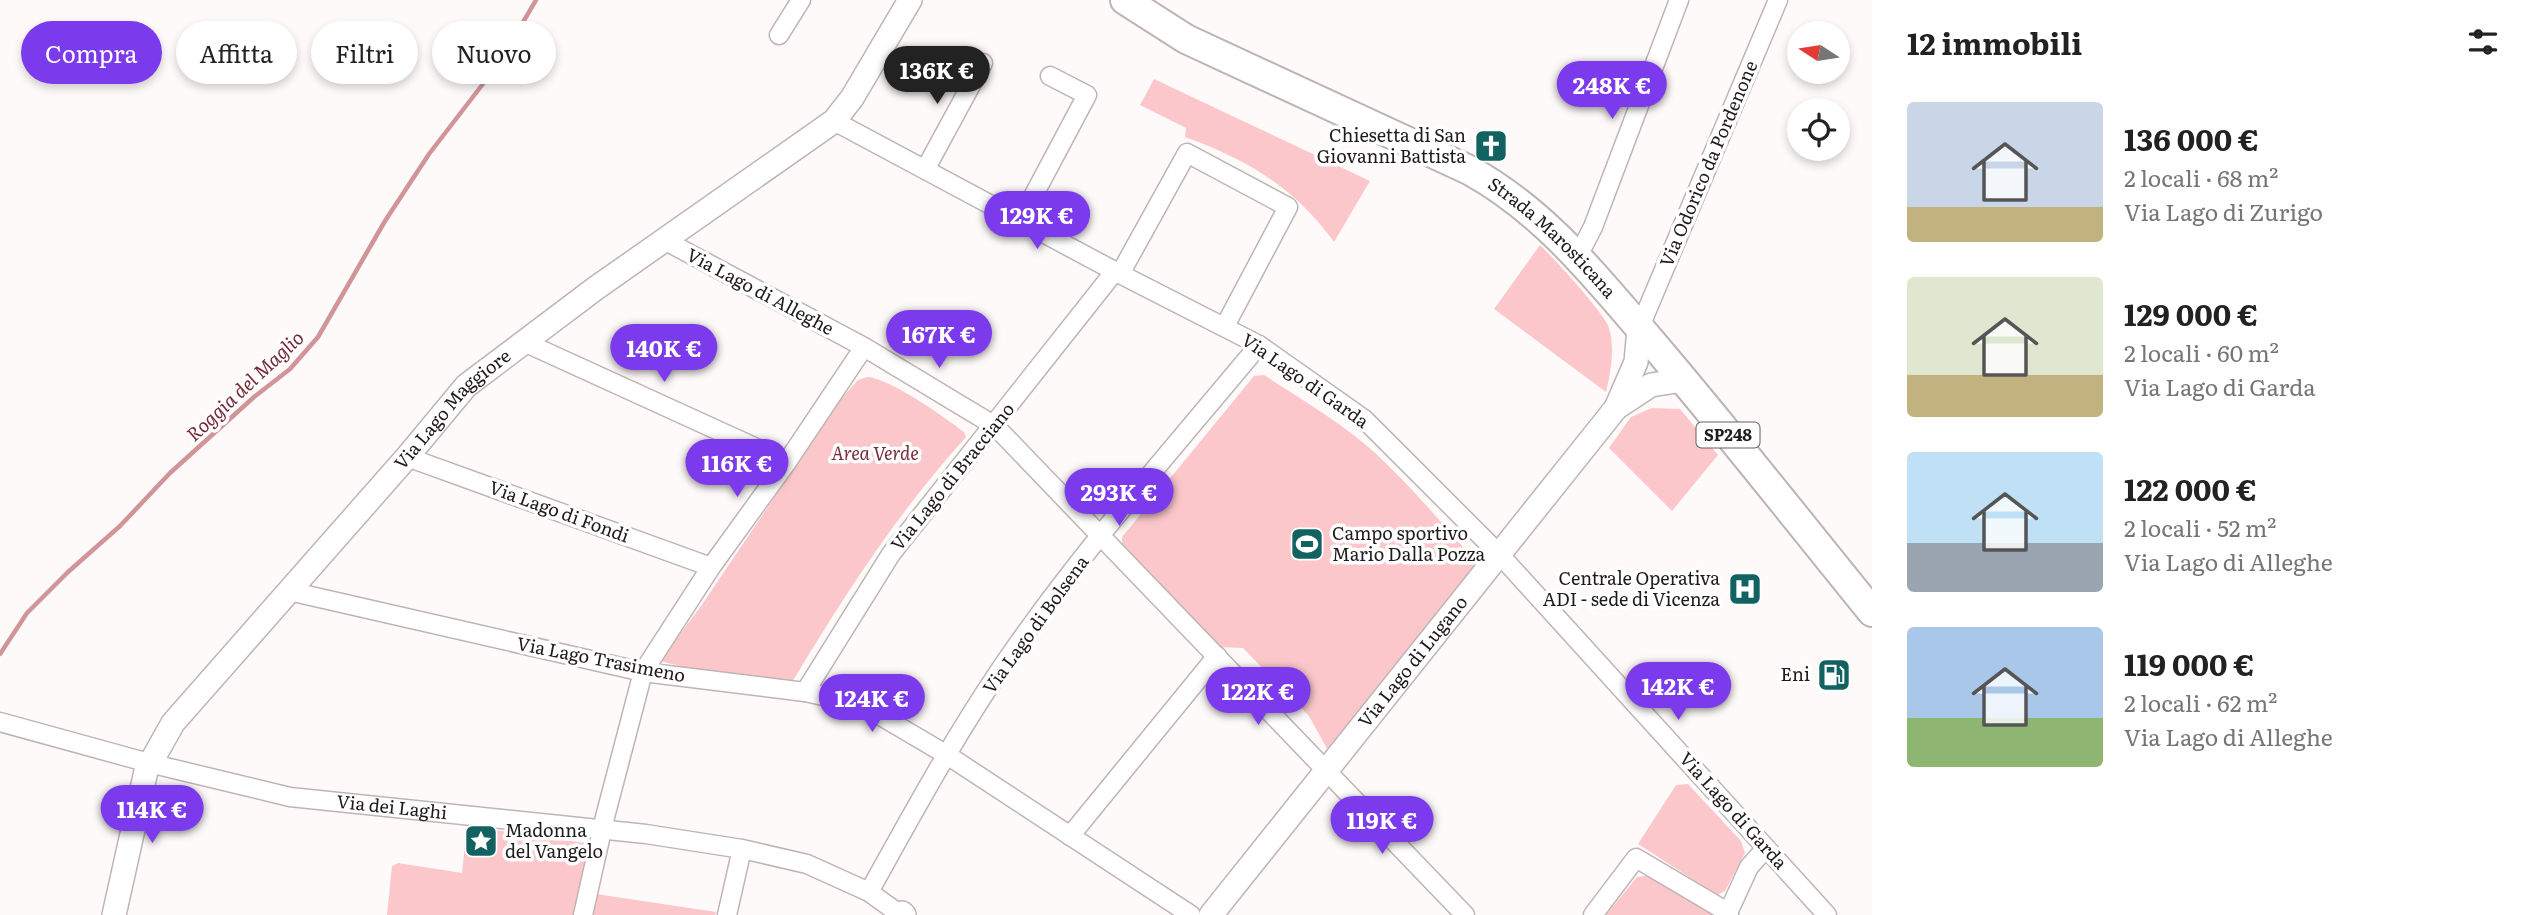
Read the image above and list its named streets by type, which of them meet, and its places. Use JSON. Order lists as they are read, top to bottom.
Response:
{
  "streets": {
    "main road": ["Strada Marosticana", "SP248"],
    "street": [
      "Via Odorico da Pordenone",
      "Via Lago di Alleghe",
      "Via Lago di Garda",
      "Via Lago Maggiore",
      "Via Lago di Bracciano",
      "Via Lago di Fondi",
      "Via Lago di Bolsena",
      "Via Lago Trasimeno",
      "Via Lago di Lugano",
      "Via dei Laghi"
    ]
  },
  "crossings": [
    ["Via Odorico da Pordenone", "Strada Marosticana"],
    ["Via Odorico da Pordenone", "Via Lago di Lugano"],
    ["Strada Marosticana", "Via Lago di Lugano"],
    ["Via Lago di Alleghe", "Via Lago Maggiore"],
    ["Via Lago di Alleghe", "Via Lago di Bracciano"],
    ["Via Lago di Alleghe", "Via Lago di Bolsena"],
    ["Via Lago di Alleghe", "Via Lago di Lugano"],
    ["Via Lago di Garda", "Via Lago Maggiore"],
    ["Via Lago di Garda", "Via Lago di Bracciano"],
    ["Via Lago di Garda", "Via Lago di Bolsena"],
    ["Via Lago di Garda", "Via Lago di Lugano"],
    ["Via Lago Maggiore", "Via Lago di Fondi"],
    ["Via Lago Maggiore", "Via Lago Trasimeno"],
    ["Via Lago Maggiore", "Via dei Laghi"],
    ["Via Lago di Bracciano", "Via Lago Trasimeno"],
    ["Via Lago di Bolsena", "Via Lago Trasimeno"],
    ["Via Lago di Bolsena", "Via dei Laghi"]
  ],
  "water": ["Roggia del Maglio"],
  "parks": ["Area Verde"],
  "places": {
    "church": ["Chiesetta di San Giovanni Battista"],
    "sports": ["Campo sportivo Mario Dalla Pozza"],
    "hospital": ["Centrale Operativa ADI - sede di Vicenza"],
    "fuel station": ["Eni"],
    "place": ["Madonna del Vangelo"]
  },
  "north": "left",
  "page": {
    "heading": "12 immobili",
    "chip": [
      "Compra",
      "Affitta",
      "Filtri",
      "Nuovo"
    ],
    "price": [
      "136K €",
      "248K €",
      "129K €",
      "167K €",
      "140K €",
      "116K €",
      "293K €",
      "142K €",
      "122K €",
      "124K €",
      "114K €",
      "119K €"
    ],
    "list": [
      {
        "name": "136 000 €",
        "note": "2 locali · 68 m² · Via Lago di Zurigo"
      },
      {
        "name": "129 000 €",
        "note": "2 locali · 60 m² · Via Lago di Garda"
      },
      {
        "name": "122 000 €",
        "note": "2 locali · 52 m² · Via Lago di Alleghe"
      },
      {
        "name": "119 000 €",
        "note": "2 locali · 62 m² · Via Lago di Alleghe"
      }
    ]
  }
}
